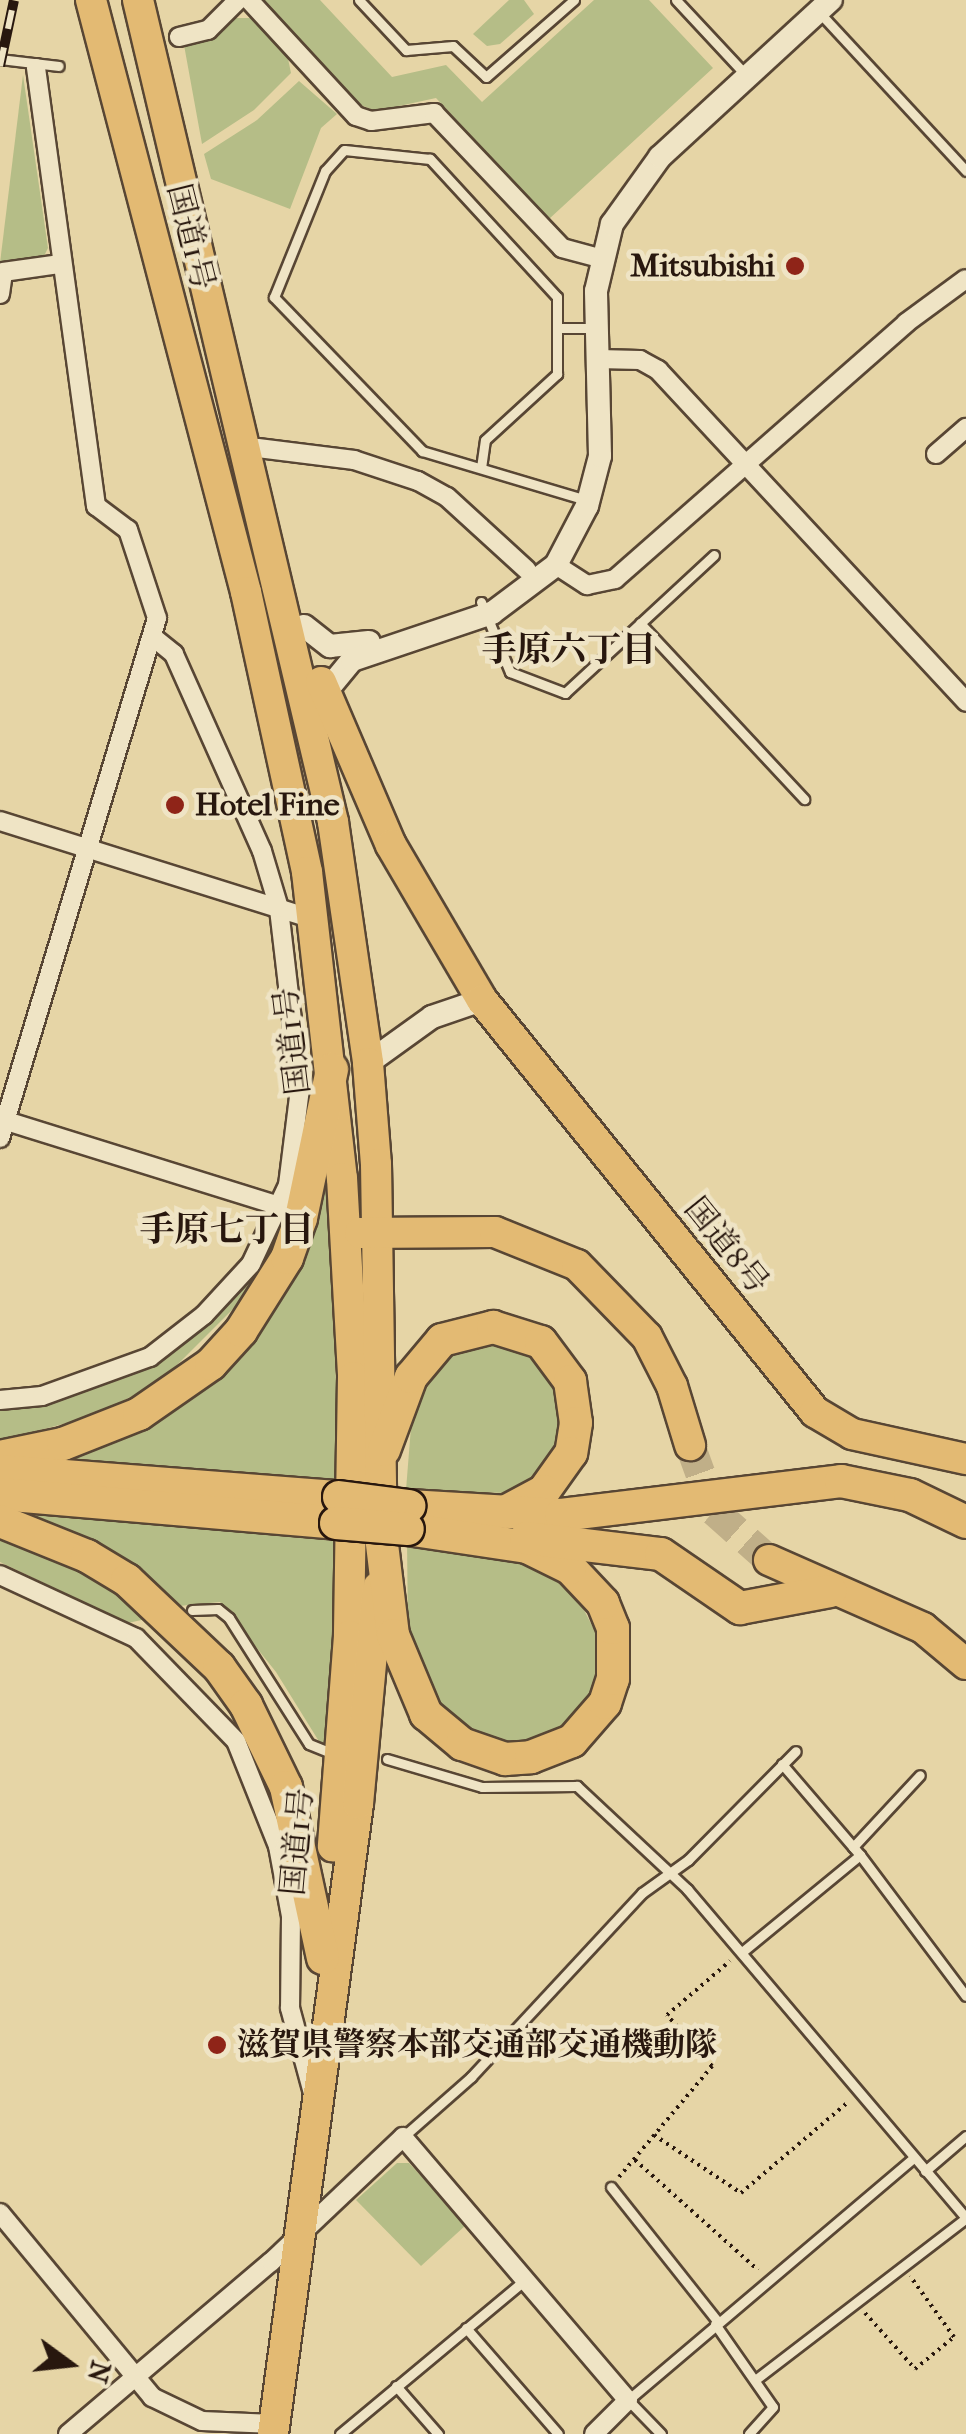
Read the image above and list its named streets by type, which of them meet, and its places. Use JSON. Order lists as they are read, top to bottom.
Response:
{
  "streets": {
    "highway": ["国道1号", "国道8号"]
  },
  "crossings": [
    ["国道1号", "国道8号"]
  ],
  "districts": ["手原六丁目", "手原七丁目"],
  "places": ["Mitsubishi", "Hotel Fine", "滋賀県警察本部交通部交通機動隊"],
  "north": "right"
}
